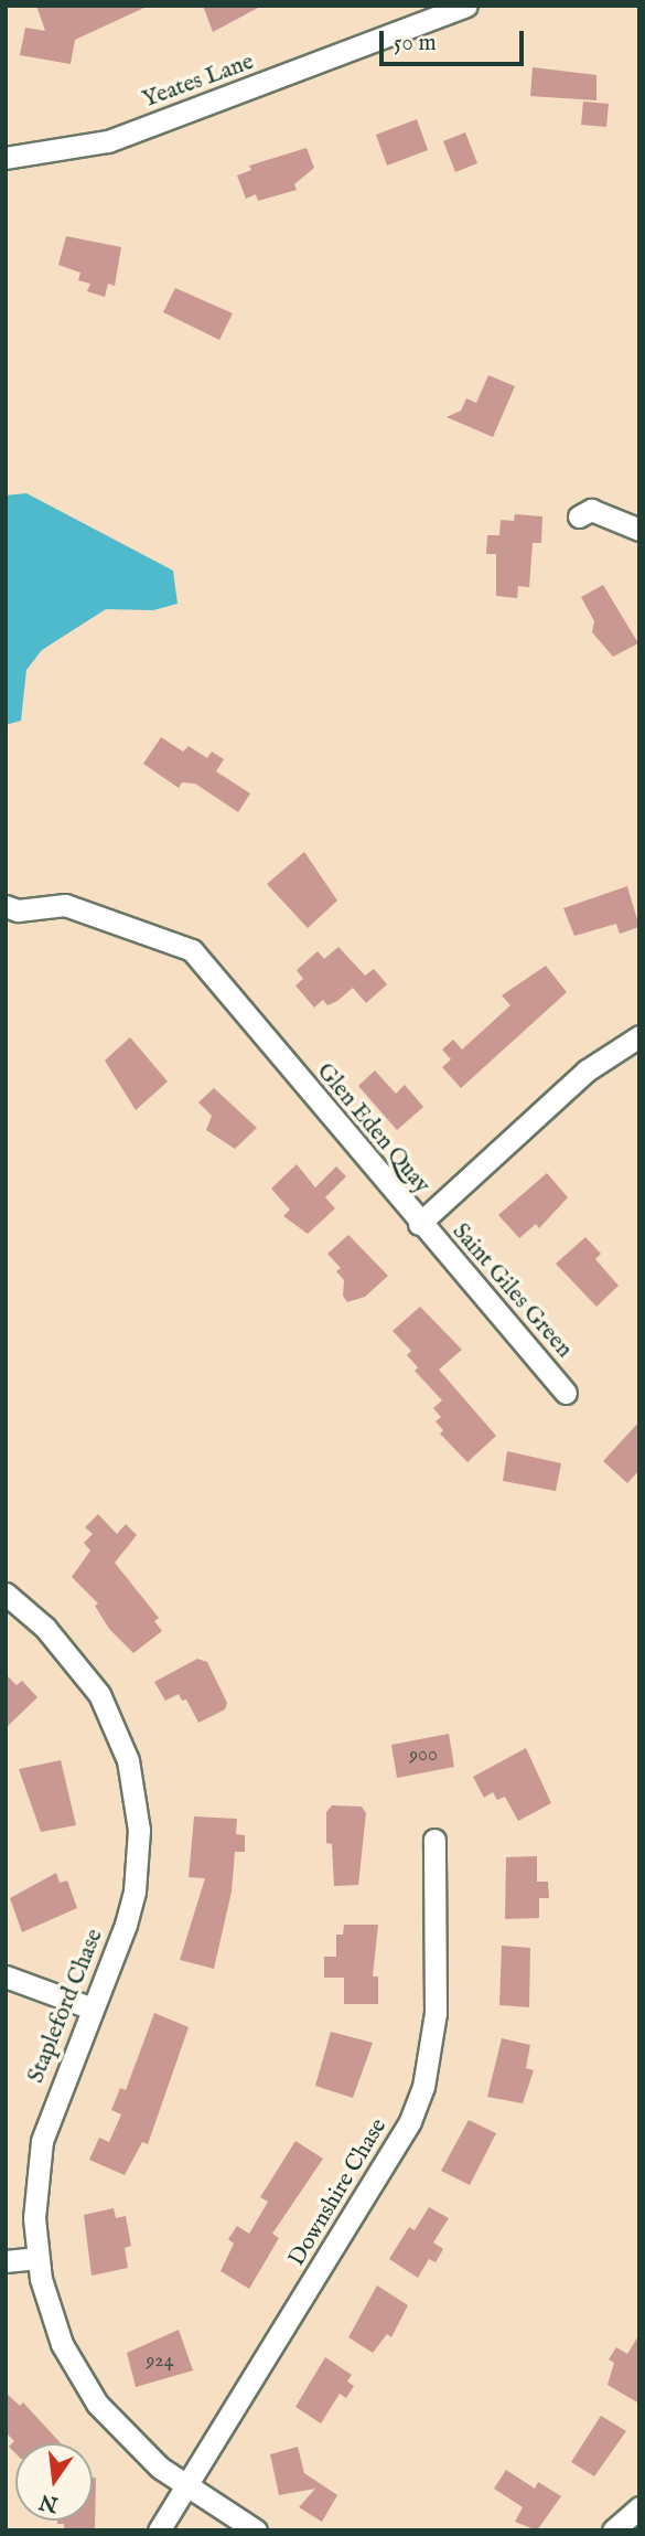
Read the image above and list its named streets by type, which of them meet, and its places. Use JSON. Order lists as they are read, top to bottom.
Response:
{
  "streets": {
    "street": [
      "Yeates Lane",
      "Glen Eden Quay",
      "Saint Giles Green",
      "Stapleford Chase",
      "Downshire Chase"
    ]
  },
  "crossings": [
    ["Glen Eden Quay", "Saint Giles Green"],
    ["Stapleford Chase", "Downshire Chase"]
  ],
  "house_numbers": ["900", "924"],
  "scale_bar": "50 m",
  "north": "bottom"
}
